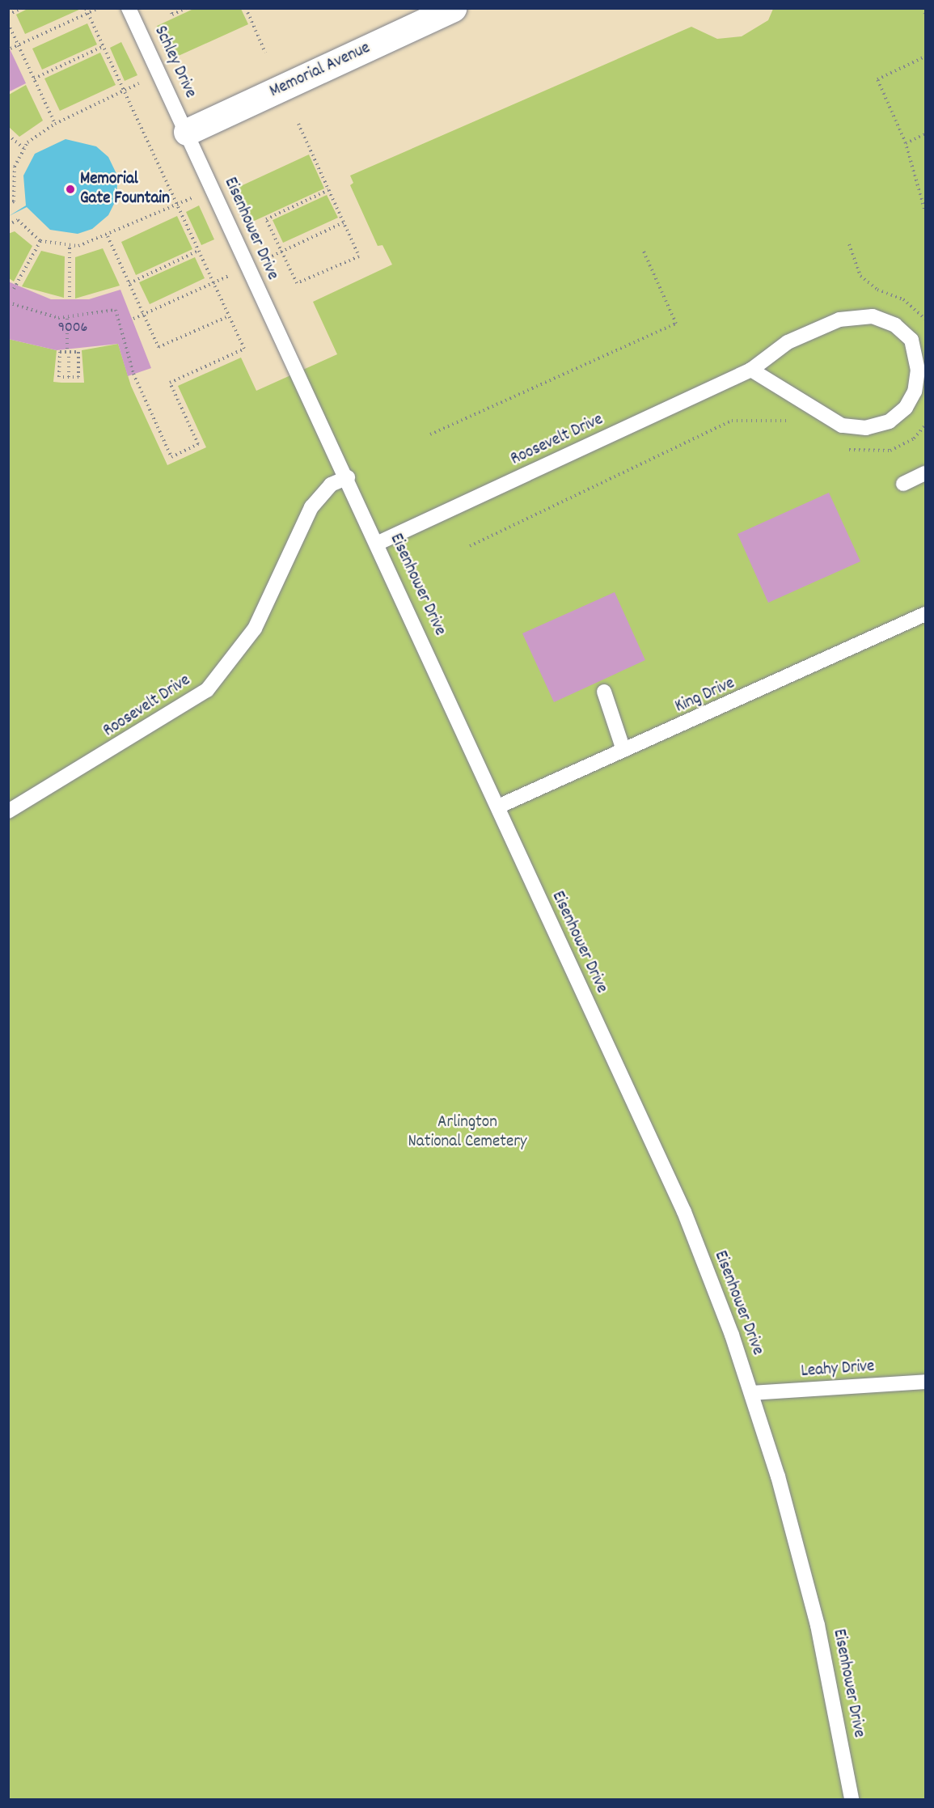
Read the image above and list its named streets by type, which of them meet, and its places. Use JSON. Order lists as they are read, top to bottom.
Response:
{
  "streets": {
    "street": ["Memorial Avenue"],
    "lane": [
      "Schley Drive",
      "Eisenhower Drive",
      "Roosevelt Drive",
      "King Drive",
      "Leahy Drive"
    ]
  },
  "crossings": [
    ["Schley Drive", "Memorial Avenue"],
    ["Schley Drive", "Eisenhower Drive"],
    ["Memorial Avenue", "Eisenhower Drive"],
    ["Eisenhower Drive", "Roosevelt Drive"],
    ["Eisenhower Drive", "King Drive"],
    ["Eisenhower Drive", "Leahy Drive"]
  ],
  "parks": ["Arlington National Cemetery"],
  "places": ["Memorial Gate Fountain"],
  "house_numbers": ["9006"]
}
